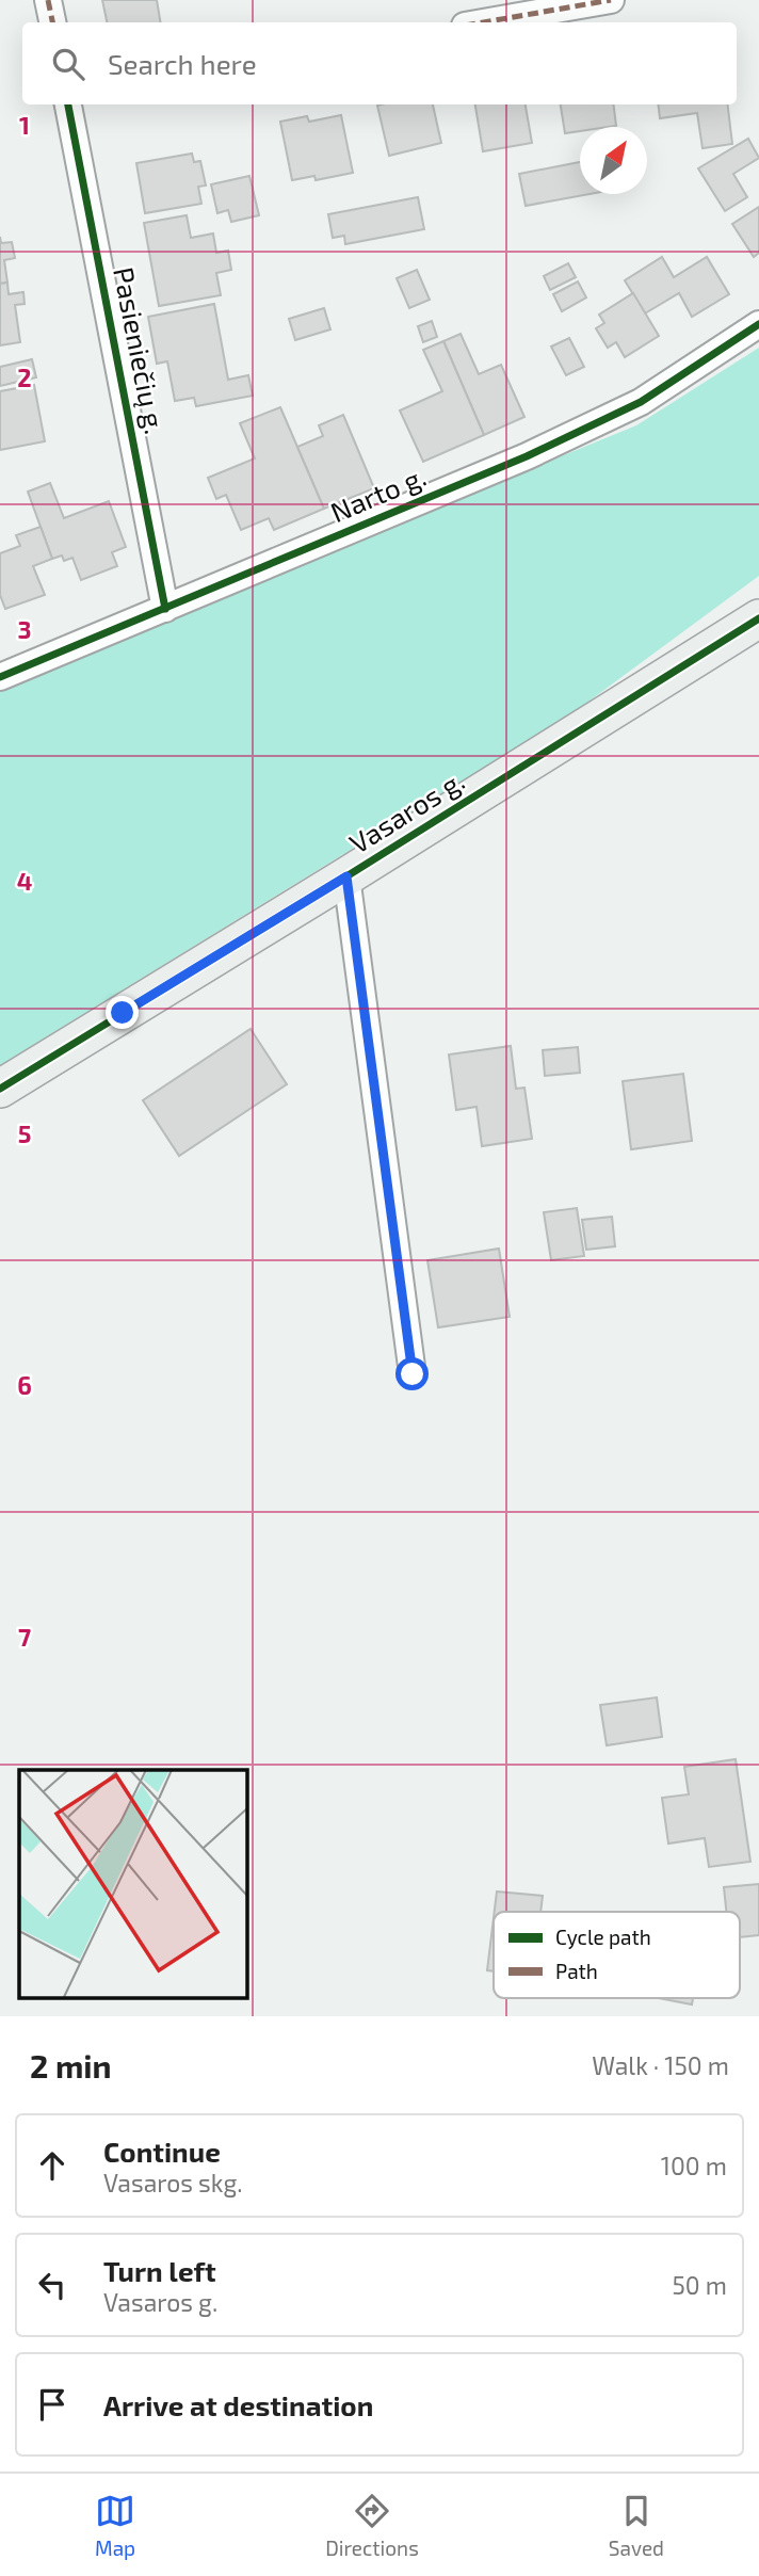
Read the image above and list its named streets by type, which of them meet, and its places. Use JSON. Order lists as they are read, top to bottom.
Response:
{
  "streets": {
    "street": ["Pasieniečių g.", "Narto g.", "Vasaros g."]
  },
  "crossings": [
    ["Pasieniečių g.", "Narto g."]
  ],
  "legend": ["Cycle path", "Path"],
  "north": "top right",
  "page": {
    "search": "Search here",
    "heading": ["2 min", "Walk · 150 m"],
    "list": [
      ["Continue", "Vasaros skg.", "100 m"],
      ["Turn left", "Vasaros g.", "50 m"],
      "Arrive at destination"
    ],
    "nav": ["Map", "Directions", "Saved"]
  },
  "grid": {
    "rows": [
      "1",
      "2",
      "3",
      "4",
      "5",
      "6",
      "7"
    ]
  }
}
